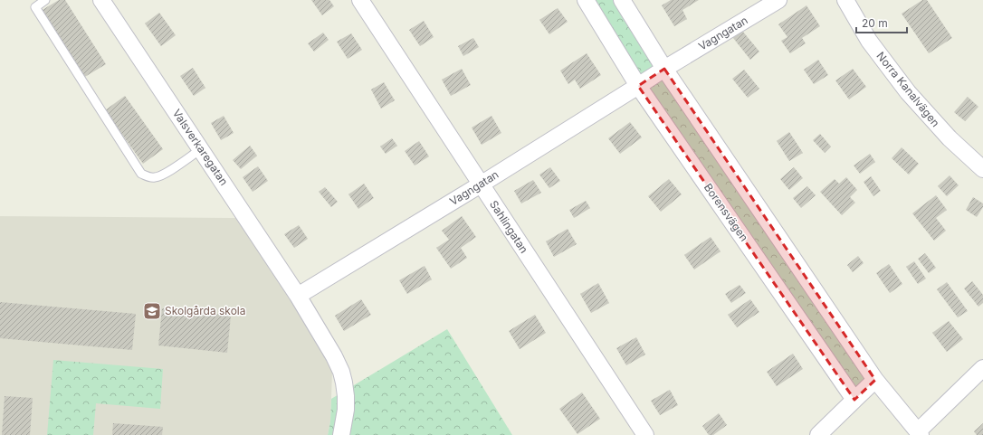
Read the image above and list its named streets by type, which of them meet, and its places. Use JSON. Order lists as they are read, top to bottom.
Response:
{
  "streets": {
    "street": [
      "Vagngatan",
      "Norra Kanalvägen",
      "Valsverkaregatan",
      "Borensvägen",
      "Sahlingatan"
    ]
  },
  "crossings": [
    ["Vagngatan", "Valsverkaregatan"],
    ["Vagngatan", "Borensvägen"],
    ["Vagngatan", "Sahlingatan"]
  ],
  "places": {
    "school or university": ["Skolgårda skola"]
  },
  "scale_bar": "20 m"
}
